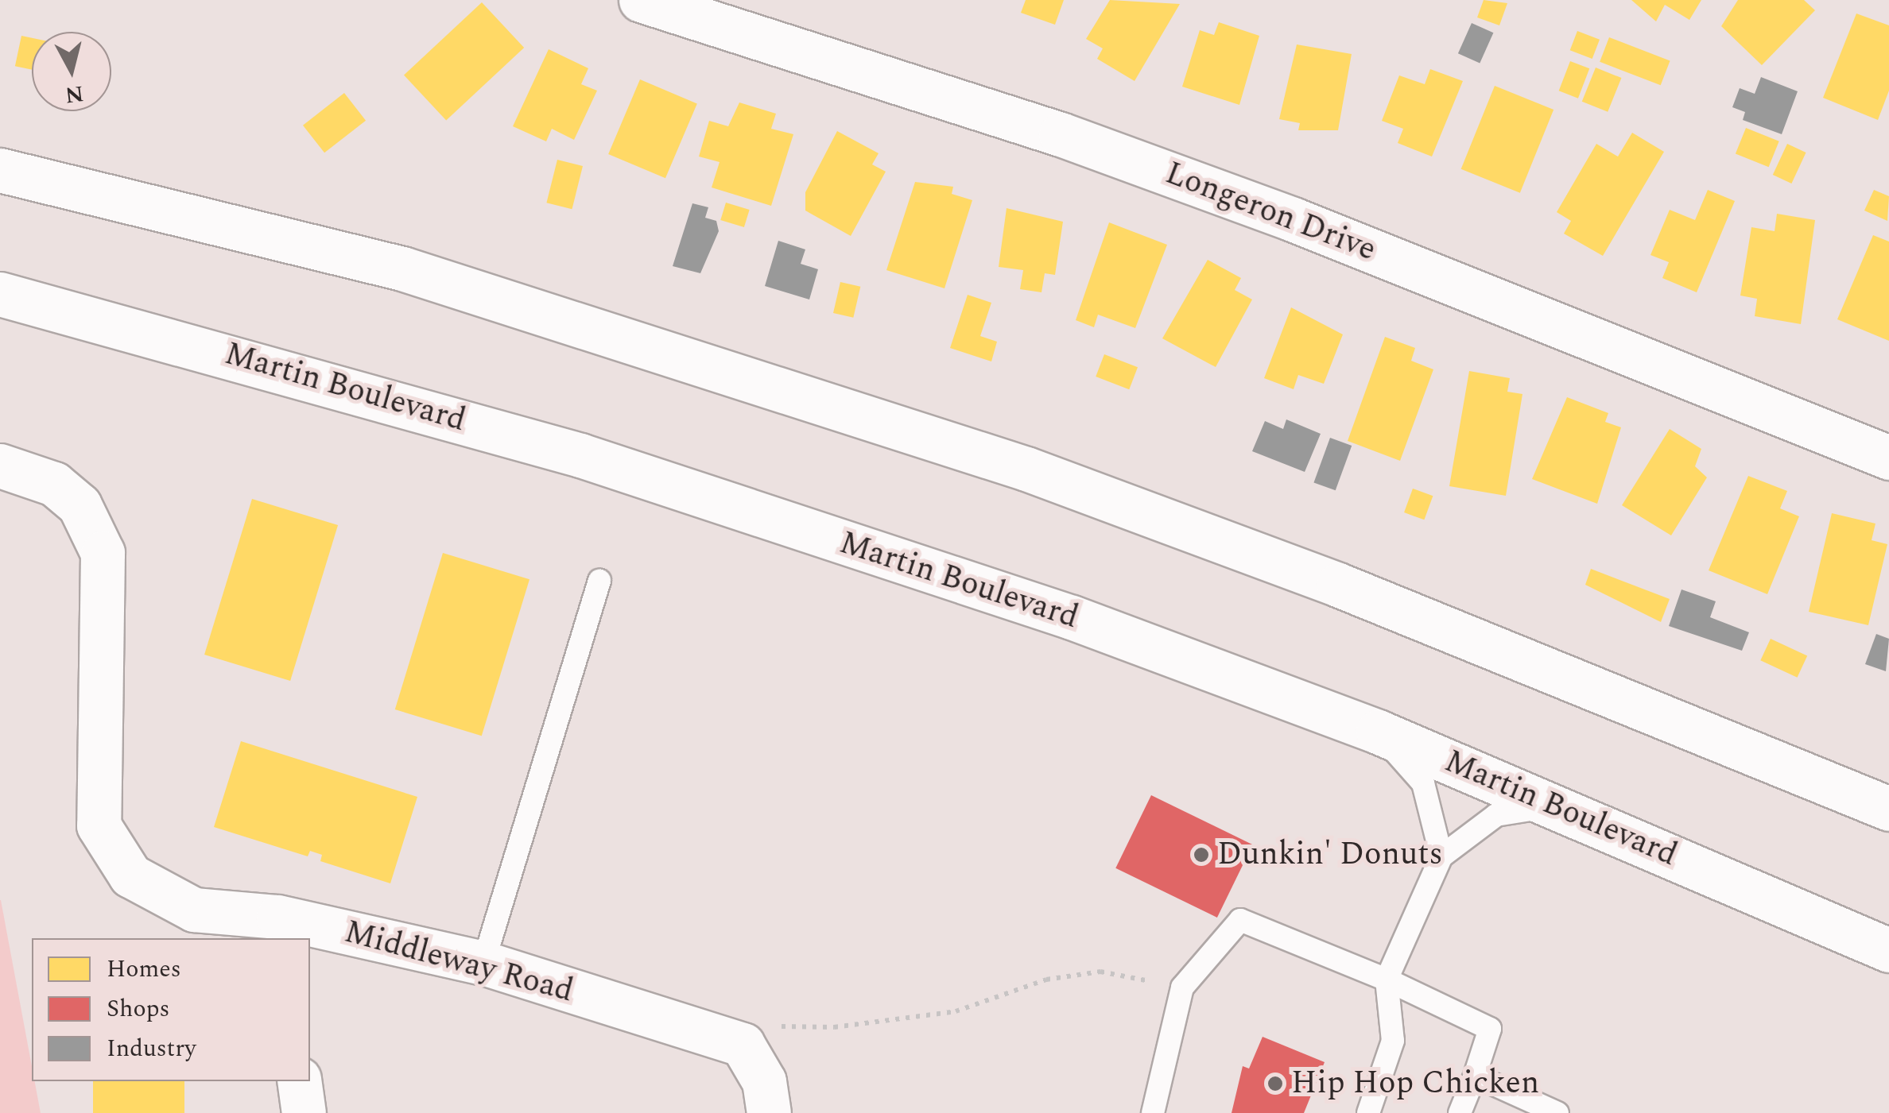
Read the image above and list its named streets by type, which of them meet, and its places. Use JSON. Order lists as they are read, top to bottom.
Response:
{
  "streets": {
    "main road": ["Longeron Drive", "Martin Boulevard", "Middleway Road"]
  },
  "places": ["Dunkin' Donuts", "Hip Hop Chicken"],
  "legend": ["Homes", "Shops", "Industry"],
  "north": "bottom"
}
